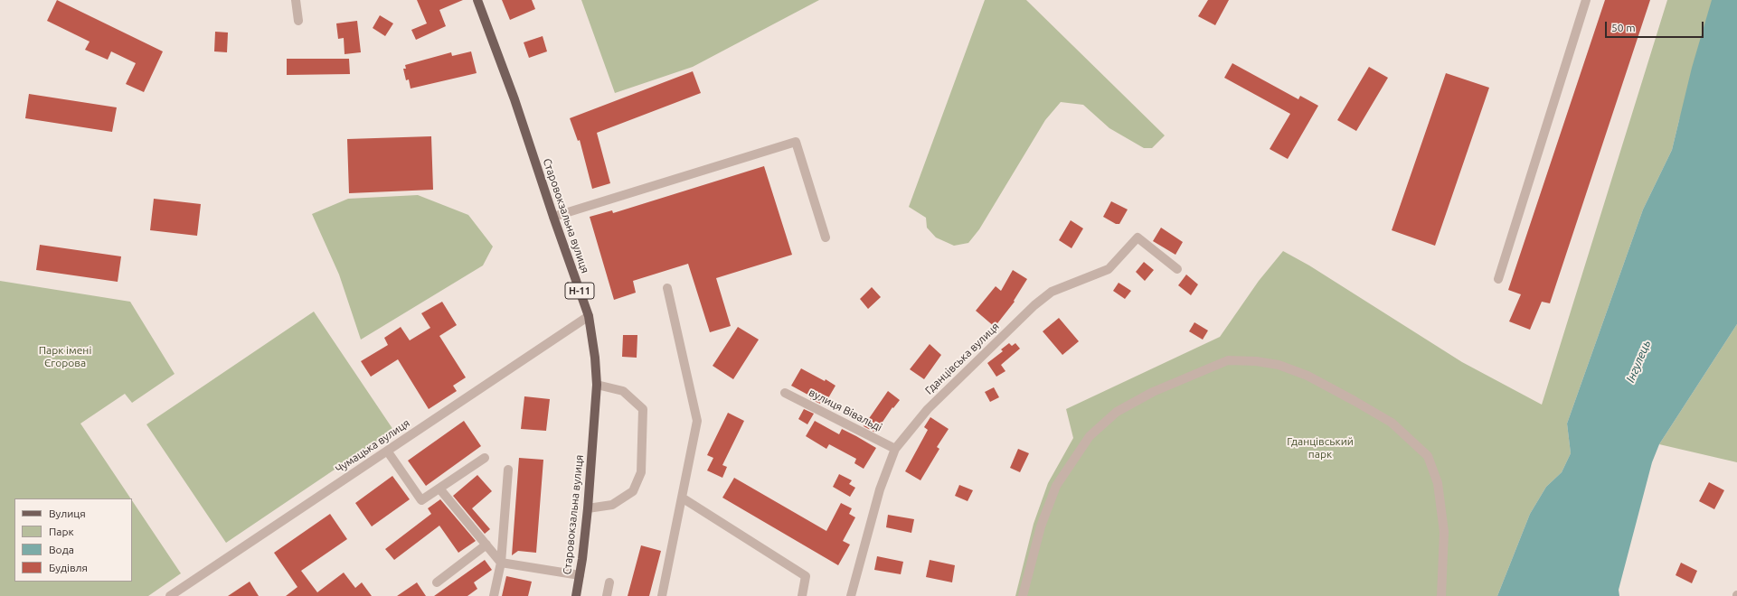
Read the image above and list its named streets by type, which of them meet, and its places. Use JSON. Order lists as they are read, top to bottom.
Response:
{
  "streets": {
    "main road": ["Старовокзальна вулиця", "Н-11"],
    "street": ["Гданцівська вулиця", "вулиця Вівальді", "Чумацька вулиця"]
  },
  "crossings": [
    ["Старовокзальна вулиця", "Чумацька вулиця"],
    ["Гданцівська вулиця", "вулиця Вівальді"]
  ],
  "water": ["Інгулець"],
  "parks": ["Парк імені Єгорова", "Гданцівський парк"],
  "legend": [
    "Вулиця",
    "Парк",
    "Вода",
    "Будівля"
  ],
  "scale_bar": "50 m"
}
